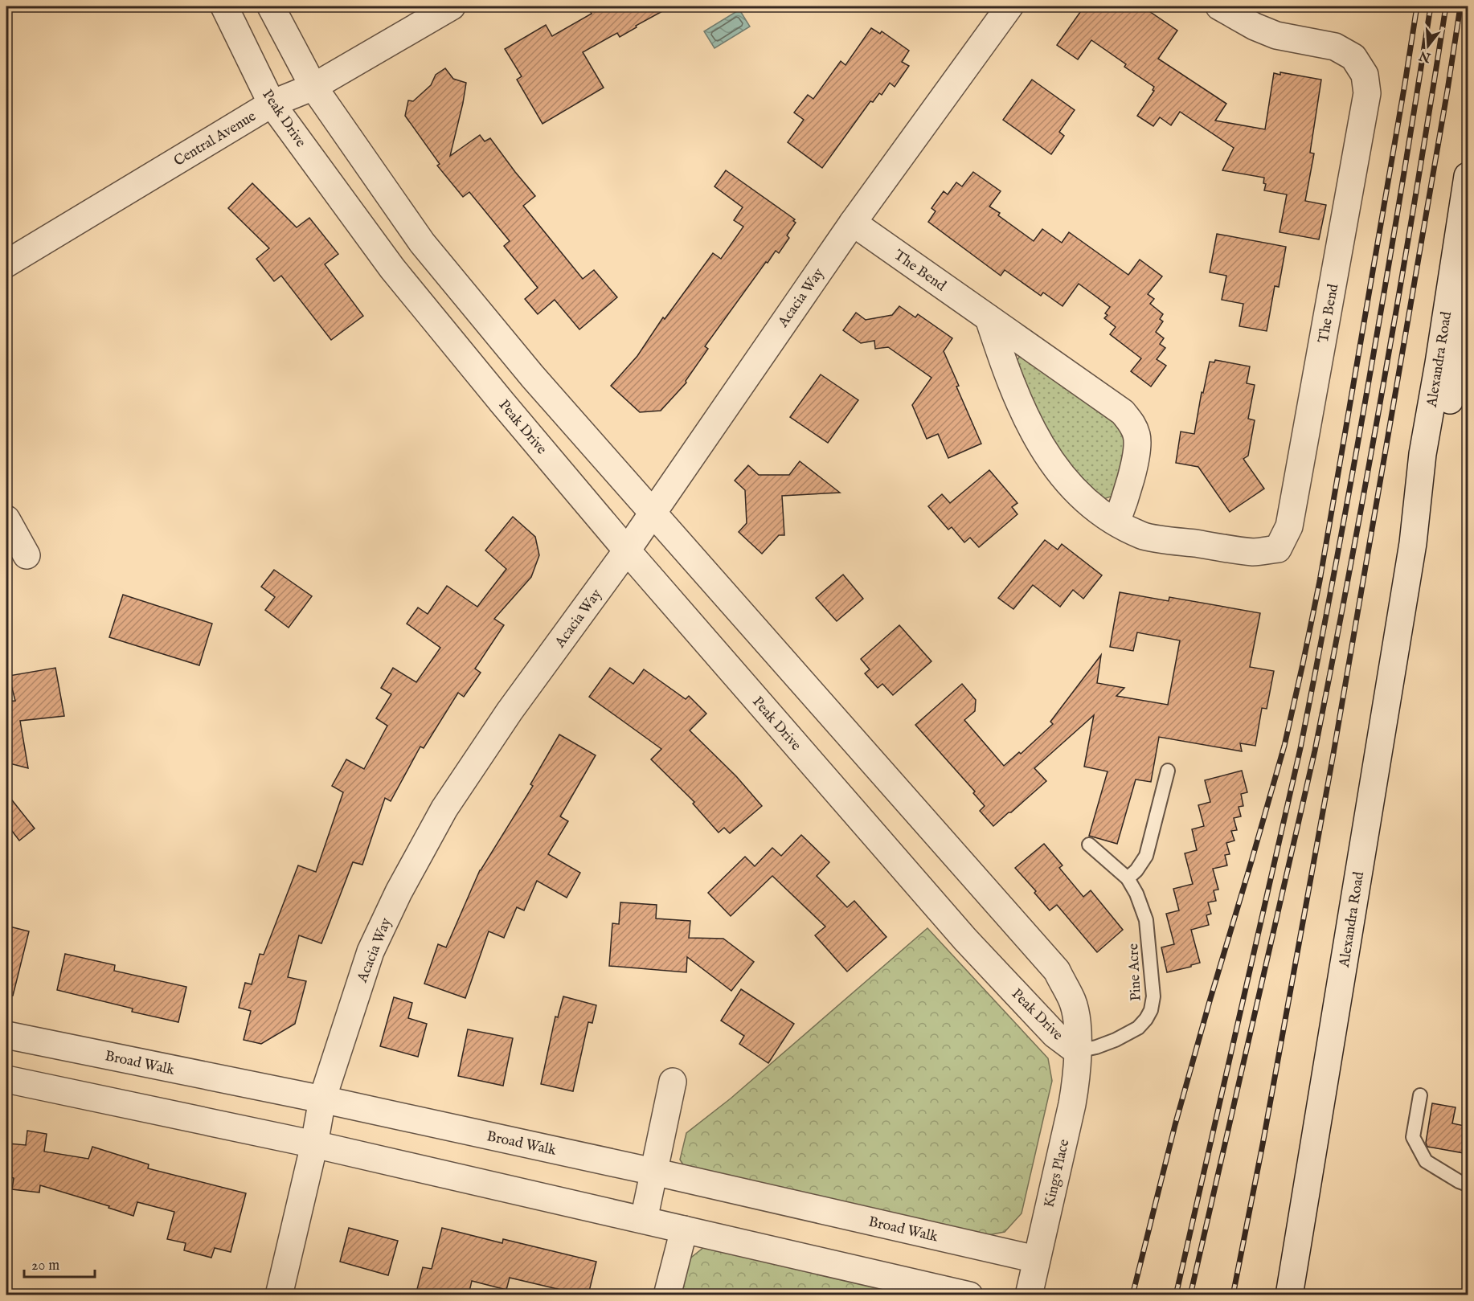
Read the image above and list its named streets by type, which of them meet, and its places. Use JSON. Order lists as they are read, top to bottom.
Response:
{
  "streets": {
    "street": [
      "Peak Drive",
      "Central Avenue",
      "The Bend",
      "Acacia Way",
      "Alexandra Road",
      "Broad Walk",
      "Kings Place"
    ],
    "lane": ["Pine Acre"]
  },
  "crossings": [
    ["Peak Drive", "Central Avenue"],
    ["Peak Drive", "Acacia Way"],
    ["Peak Drive", "Pine Acre"],
    ["Peak Drive", "Kings Place"],
    ["The Bend", "Acacia Way"],
    ["Acacia Way", "Broad Walk"],
    ["Pine Acre", "Kings Place"],
    ["Broad Walk", "Kings Place"]
  ],
  "scale_bar": "20 m",
  "north": "bottom"
}
